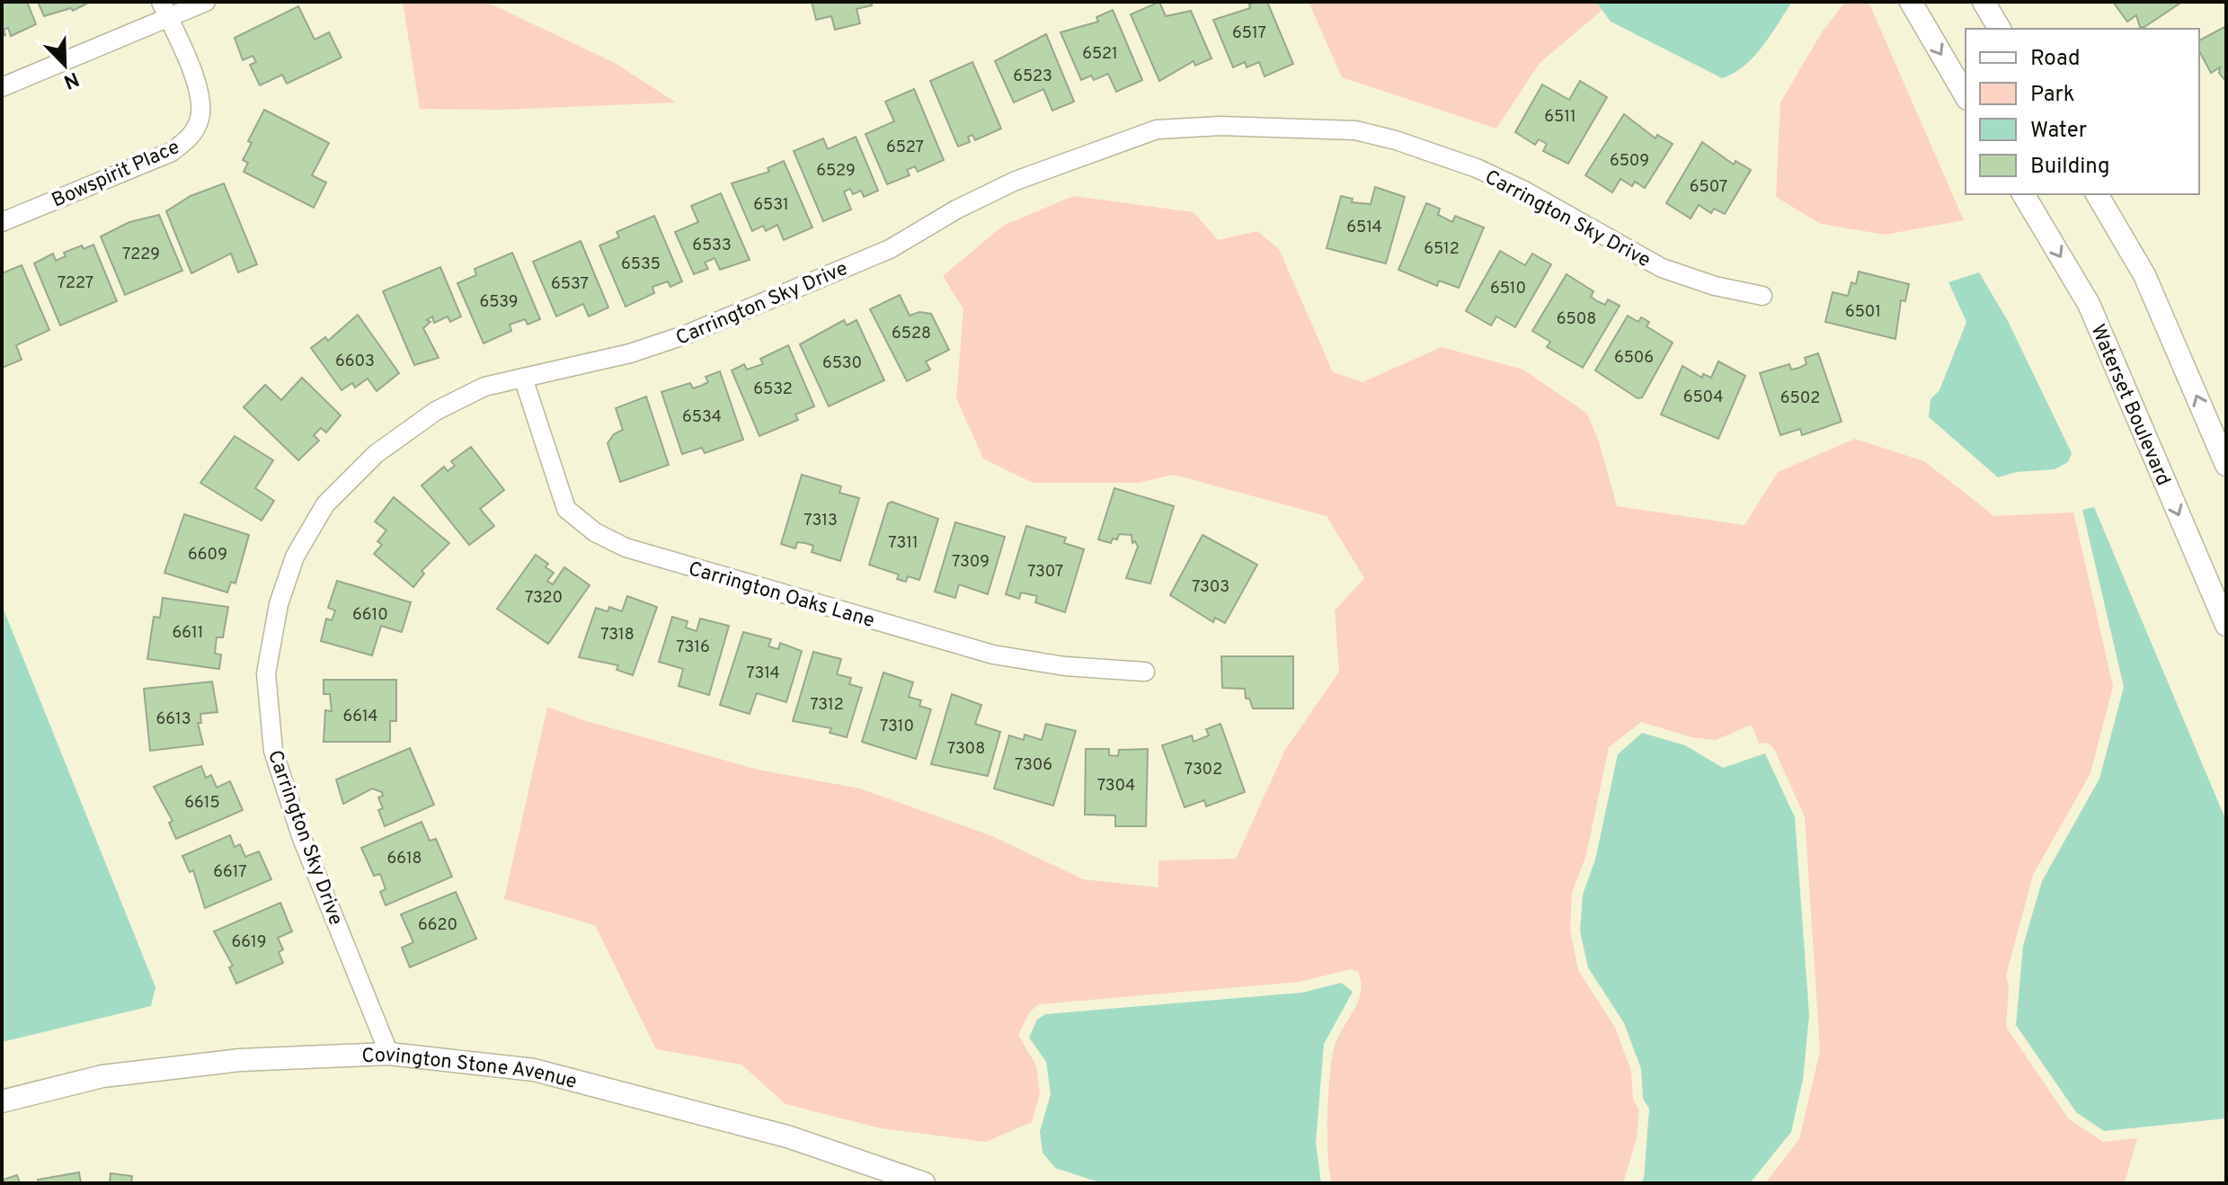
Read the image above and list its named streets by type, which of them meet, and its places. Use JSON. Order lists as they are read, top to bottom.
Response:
{
  "streets": {
    "street": [
      "Bowspirit Place",
      "Carrington Sky Drive",
      "Waterset Boulevard",
      "Carrington Oaks Lane",
      "Covington Stone Avenue"
    ]
  },
  "crossings": [
    ["Carrington Sky Drive", "Carrington Oaks Lane"],
    ["Carrington Sky Drive", "Covington Stone Avenue"]
  ],
  "house_numbers": [
    "6517",
    "6521",
    "6523",
    "6511",
    "6527",
    "6509",
    "6529",
    "6507",
    "6531",
    "6514",
    "6533",
    "6512",
    "7229",
    "6535",
    "7227",
    "6537",
    "6510",
    "6539",
    "6501",
    "6508",
    "6528",
    "6506",
    "6603",
    "6530",
    "6532",
    "6504",
    "6502",
    "6534",
    "7313",
    "7311",
    "6609",
    "7309",
    "7307",
    "7303",
    "7320",
    "6610",
    "6611",
    "7318",
    "7316",
    "7314",
    "7312",
    "6614",
    "6613",
    "7310",
    "7308",
    "7306",
    "7302",
    "7304",
    "6615",
    "6618",
    "6617",
    "6620",
    "6619"
  ],
  "legend": [
    "Road",
    "Park",
    "Water",
    "Building"
  ],
  "north": "bottom right"
}
